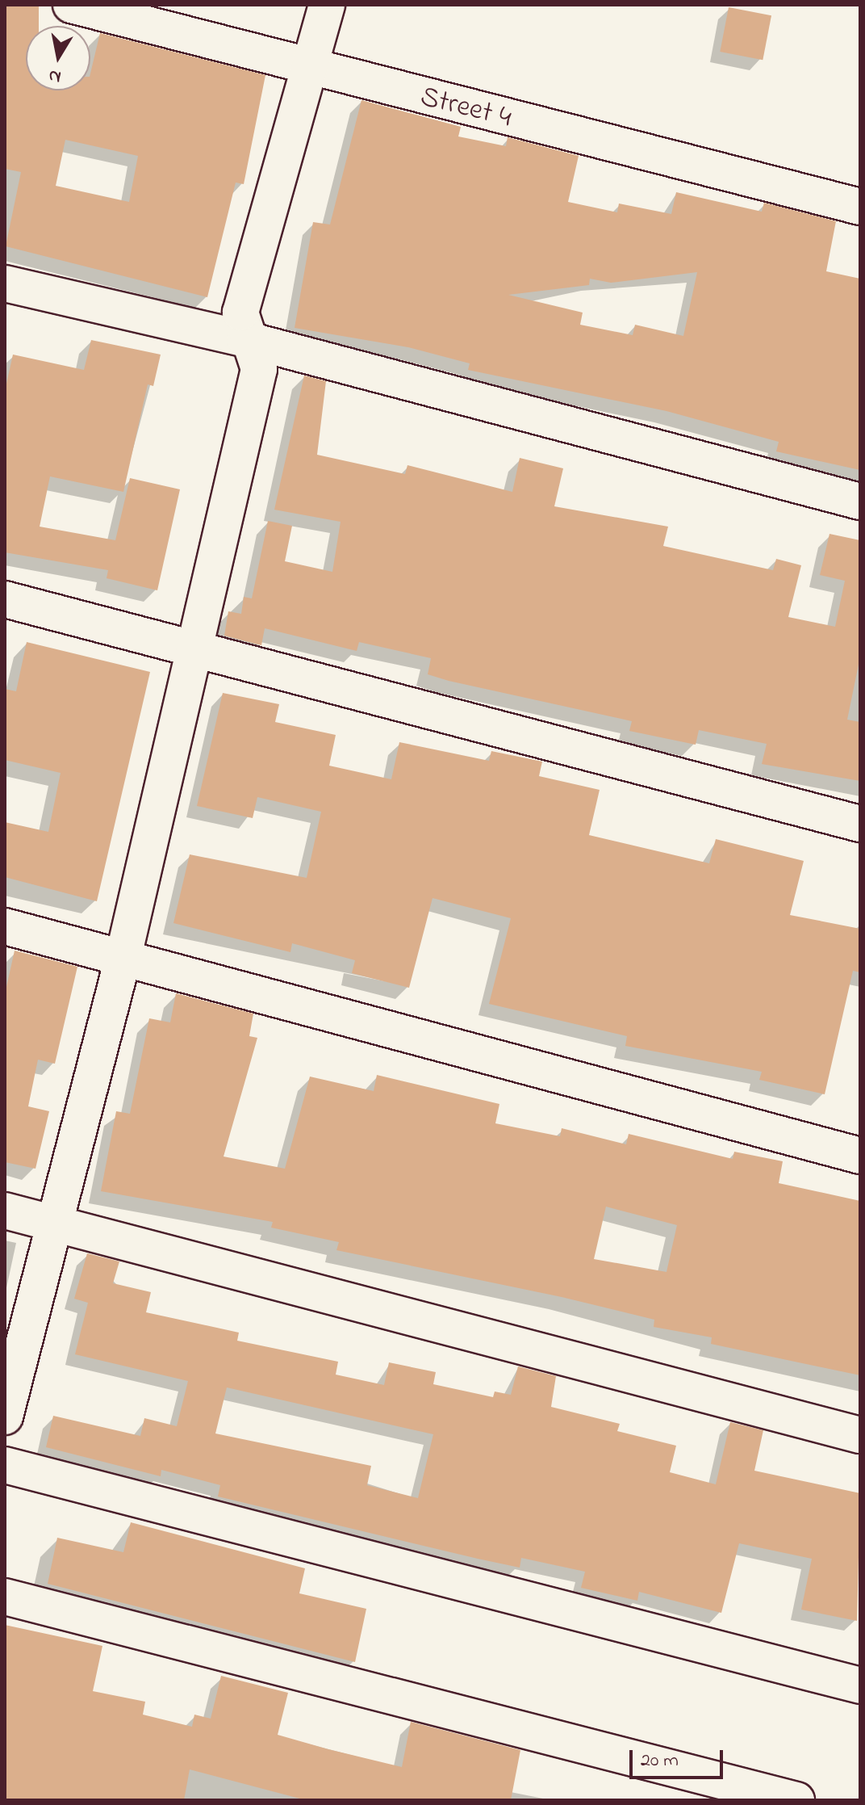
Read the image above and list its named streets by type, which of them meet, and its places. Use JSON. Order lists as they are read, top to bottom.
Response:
{
  "streets": {
    "street": ["Street 4"]
  },
  "scale_bar": "20 m",
  "north": "bottom"
}
